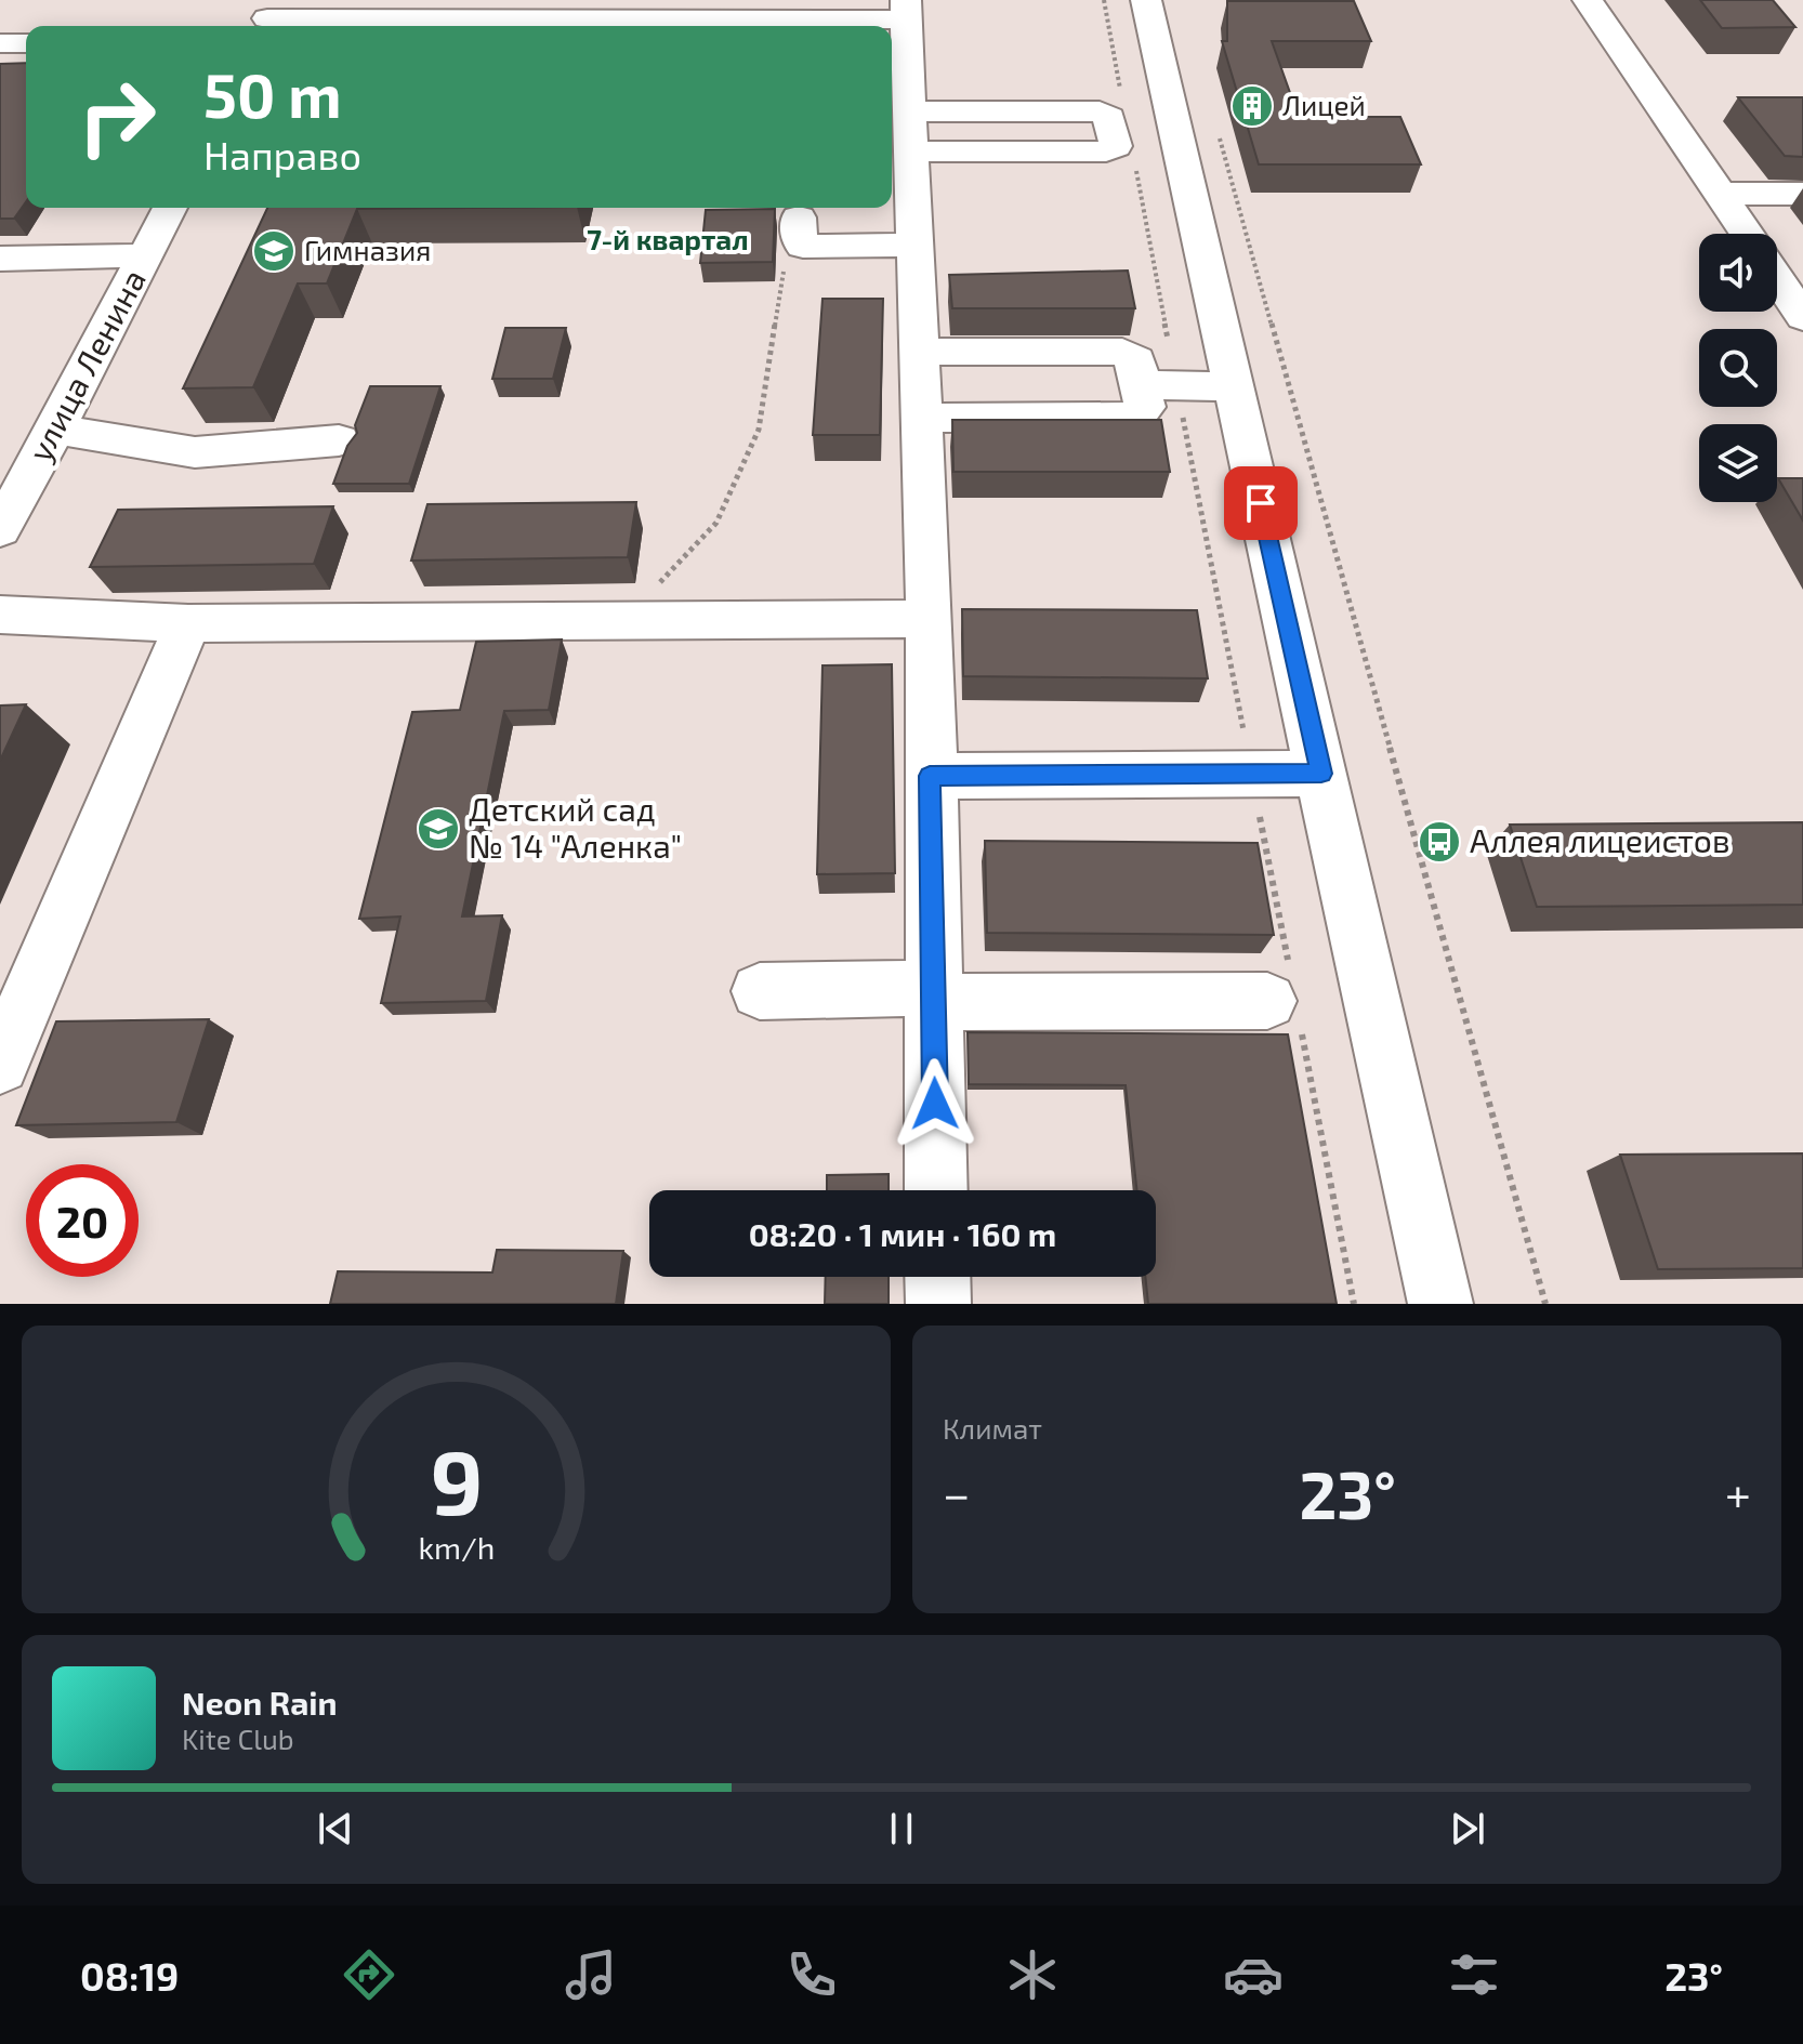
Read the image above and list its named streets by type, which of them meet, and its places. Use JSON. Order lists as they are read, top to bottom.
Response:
{
  "streets": {
    "street": ["улица Ленина"]
  },
  "districts": ["7-й квартал"],
  "places": {
    "building": ["Лицей"],
    "school or university": ["Гимназия", "Детский сад № 14 \"Аленка\""],
    "bus stop": ["Аллея лицеистов"]
  },
  "page": {
    "turn": ["50 m", "Направо"],
    "limit": "20",
    "trip": "08:20 · 1 мин · 160 m",
    "tile": "Климат",
    "heat": ["−", "23°", "+"],
    "song": ["Neon Rain", "Kite Club"],
    "tabs": ["08:19", "23°"],
    "gauge": ["9", "km/h"]
  }
}
